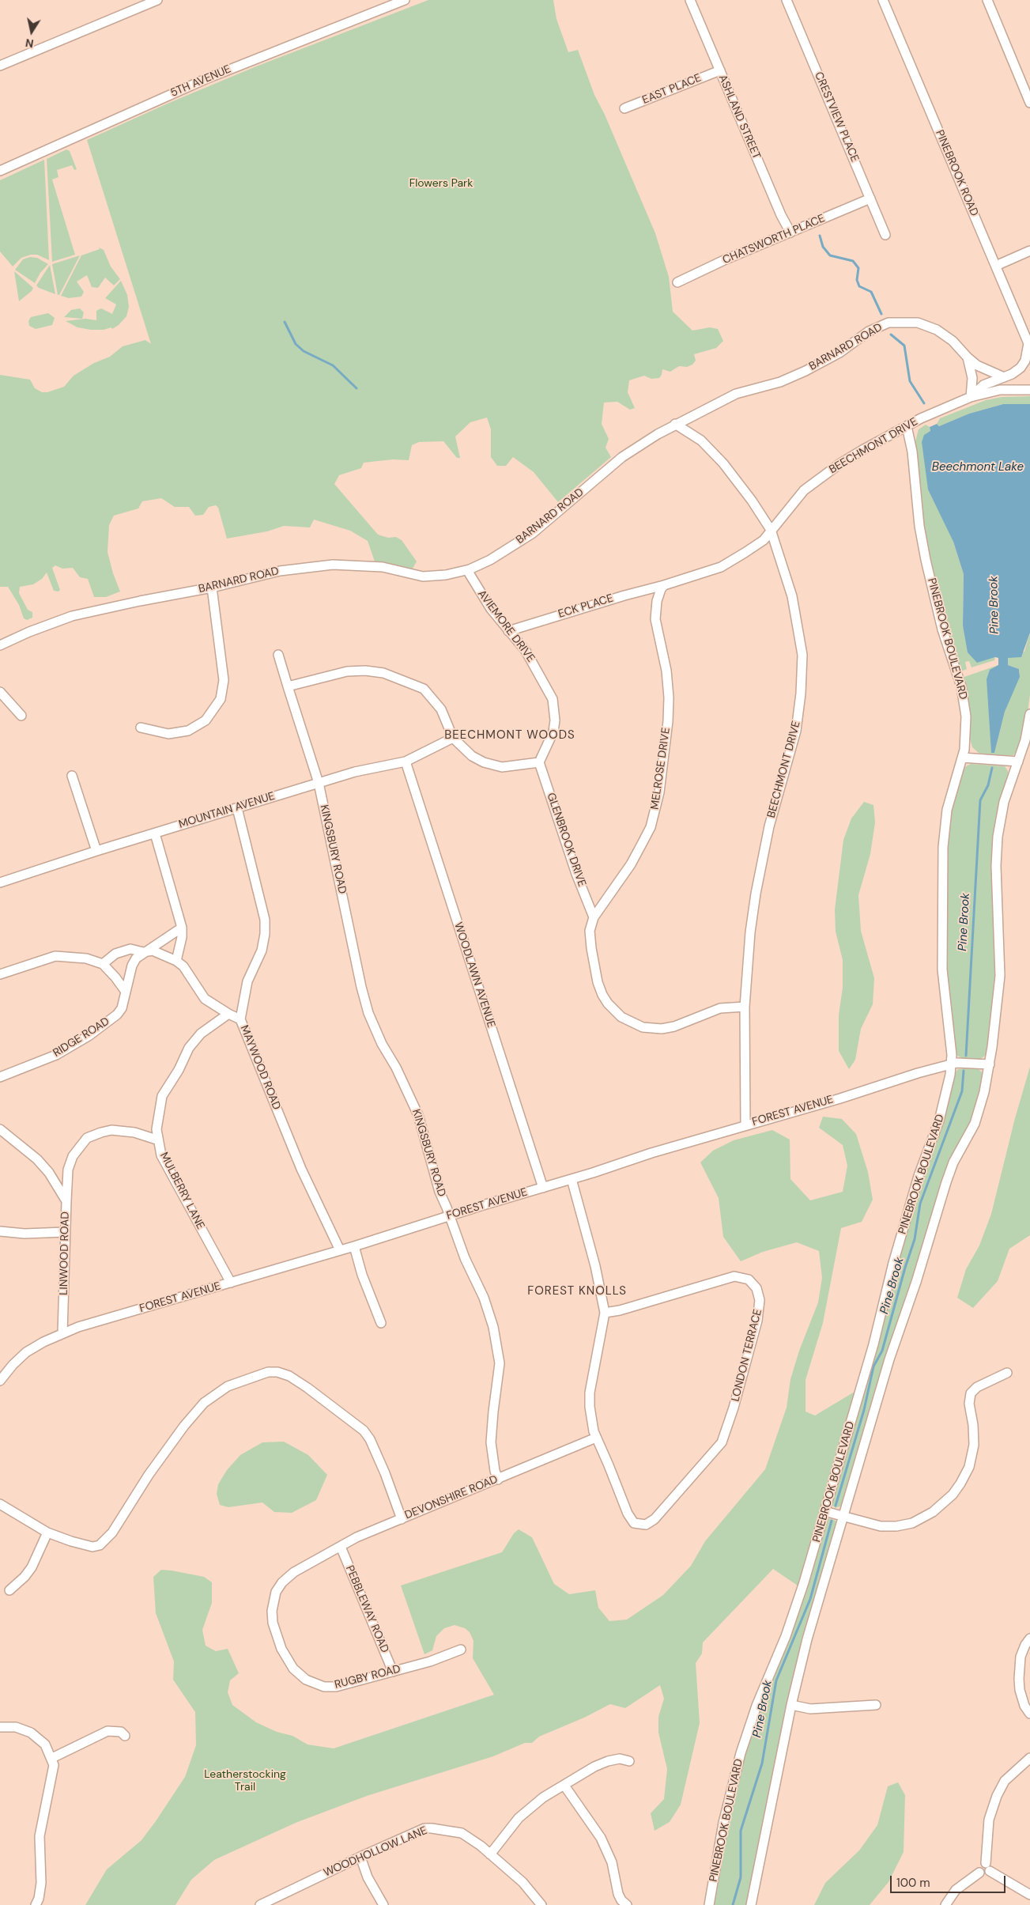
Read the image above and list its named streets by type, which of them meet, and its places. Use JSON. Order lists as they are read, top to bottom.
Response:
{
  "streets": {
    "street": [
      "5TH AVENUE",
      "EAST PLACE",
      "ASHLAND STREET",
      "CRESTVIEW PLACE",
      "PINEBROOK ROAD",
      "CHATSWORTH PLACE",
      "BARNARD ROAD",
      "BEECHMONT DRIVE",
      "ECK PLACE",
      "AVIEMORE DRIVE",
      "PINEBROOK BOULEVARD",
      "MELROSE DRIVE",
      "MOUNTAIN AVENUE",
      "GLENBROOK DRIVE",
      "KINGSBURY ROAD",
      "WOODLAWN AVENUE",
      "RIDGE ROAD",
      "MAYWOOD ROAD",
      "FOREST AVENUE",
      "MULBERRY LANE",
      "LINWOOD ROAD",
      "LONDON TERRACE",
      "DEVONSHIRE ROAD",
      "PEBBLEWAY ROAD",
      "RUGBY ROAD",
      "WOODHOLLOW LANE"
    ]
  },
  "crossings": [
    ["EAST PLACE", "ASHLAND STREET"],
    ["ASHLAND STREET", "CHATSWORTH PLACE"],
    ["CRESTVIEW PLACE", "CHATSWORTH PLACE"],
    ["BARNARD ROAD", "AVIEMORE DRIVE"],
    ["BEECHMONT DRIVE", "PINEBROOK BOULEVARD"],
    ["BEECHMONT DRIVE", "MELROSE DRIVE"],
    ["BEECHMONT DRIVE", "FOREST AVENUE"],
    ["ECK PLACE", "AVIEMORE DRIVE"],
    ["ECK PLACE", "MELROSE DRIVE"],
    ["AVIEMORE DRIVE", "GLENBROOK DRIVE"],
    ["PINEBROOK BOULEVARD", "FOREST AVENUE"],
    ["MELROSE DRIVE", "GLENBROOK DRIVE"],
    ["MOUNTAIN AVENUE", "KINGSBURY ROAD"],
    ["MOUNTAIN AVENUE", "WOODLAWN AVENUE"],
    ["MOUNTAIN AVENUE", "MAYWOOD ROAD"],
    ["KINGSBURY ROAD", "FOREST AVENUE"],
    ["KINGSBURY ROAD", "DEVONSHIRE ROAD"],
    ["WOODLAWN AVENUE", "FOREST AVENUE"],
    ["MAYWOOD ROAD", "FOREST AVENUE"],
    ["FOREST AVENUE", "MULBERRY LANE"],
    ["FOREST AVENUE", "LINWOOD ROAD"],
    ["LONDON TERRACE", "DEVONSHIRE ROAD"],
    ["DEVONSHIRE ROAD", "RUGBY ROAD"],
    ["PEBBLEWAY ROAD", "RUGBY ROAD"]
  ],
  "districts": ["BEECHMONT WOODS", "FOREST KNOLLS"],
  "water": ["Beechmont Lake", "Pine Brook"],
  "parks": ["Flowers Park", "Leatherstocking Trail"],
  "scale_bar": "100 m",
  "north": "bottom"
}
